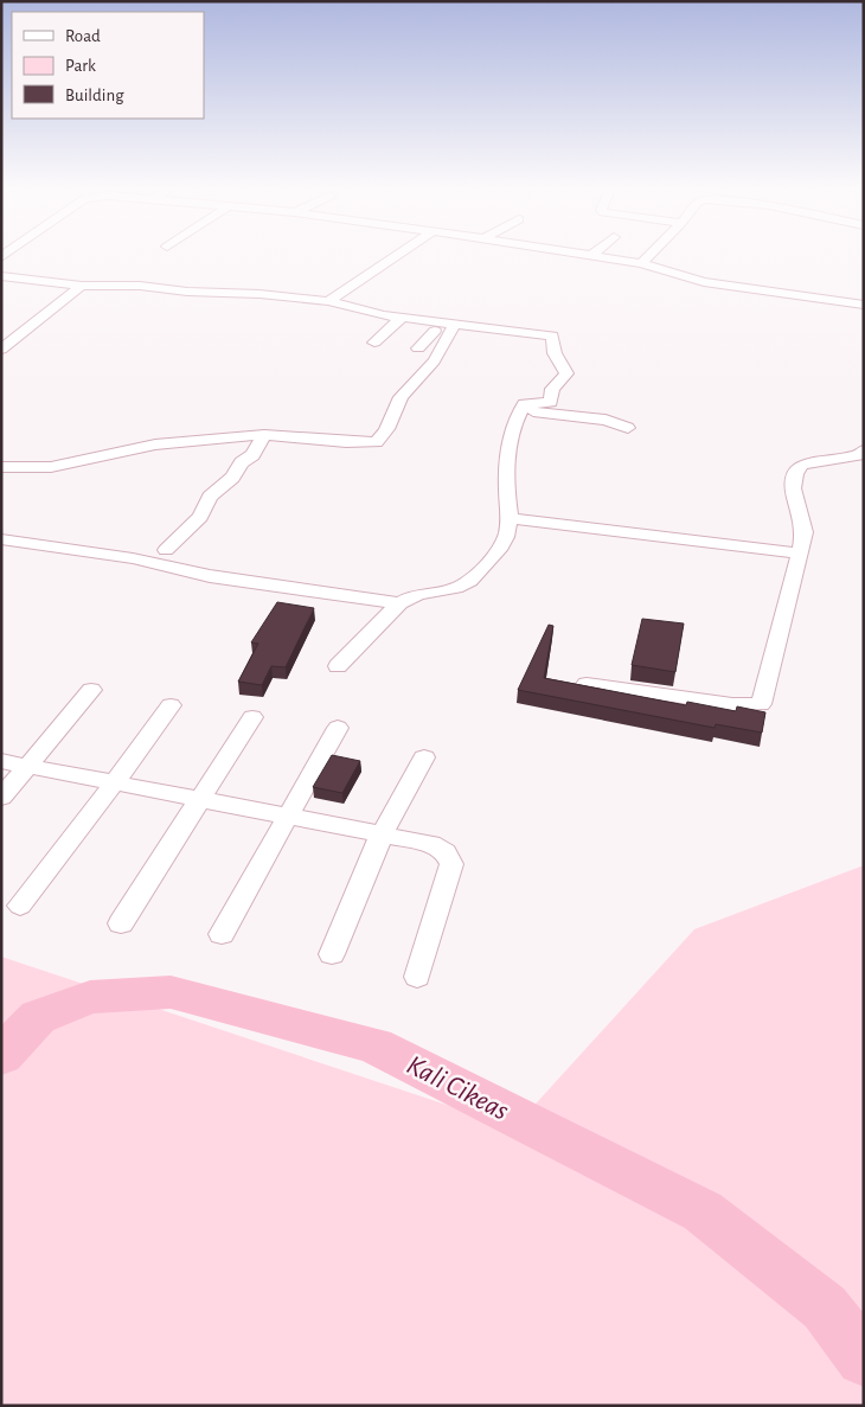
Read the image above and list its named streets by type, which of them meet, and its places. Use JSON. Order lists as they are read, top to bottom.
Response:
{
  "water": ["Kali Cikeas"],
  "legend": ["Road", "Park", "Building"]
}
